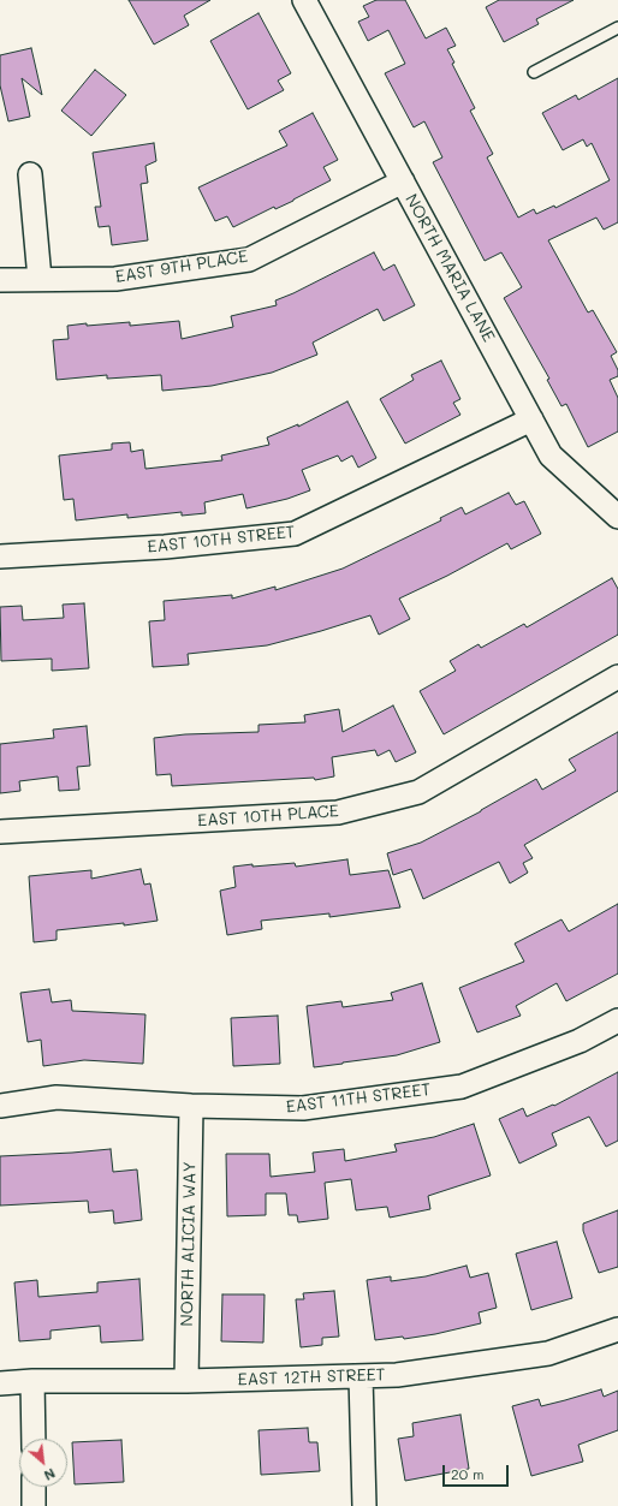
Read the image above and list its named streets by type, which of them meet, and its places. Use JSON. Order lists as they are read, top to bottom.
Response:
{
  "streets": {
    "street": [
      "EAST 9TH PLACE",
      "NORTH MARIA LANE",
      "EAST 10TH STREET",
      "EAST 10TH PLACE",
      "EAST 11TH STREET",
      "NORTH ALICIA WAY",
      "EAST 12TH STREET"
    ]
  },
  "crossings": [
    ["EAST 9TH PLACE", "NORTH MARIA LANE"],
    ["NORTH MARIA LANE", "EAST 10TH STREET"],
    ["EAST 11TH STREET", "NORTH ALICIA WAY"],
    ["NORTH ALICIA WAY", "EAST 12TH STREET"]
  ],
  "scale_bar": "20 m",
  "north": "bottom right"
}
